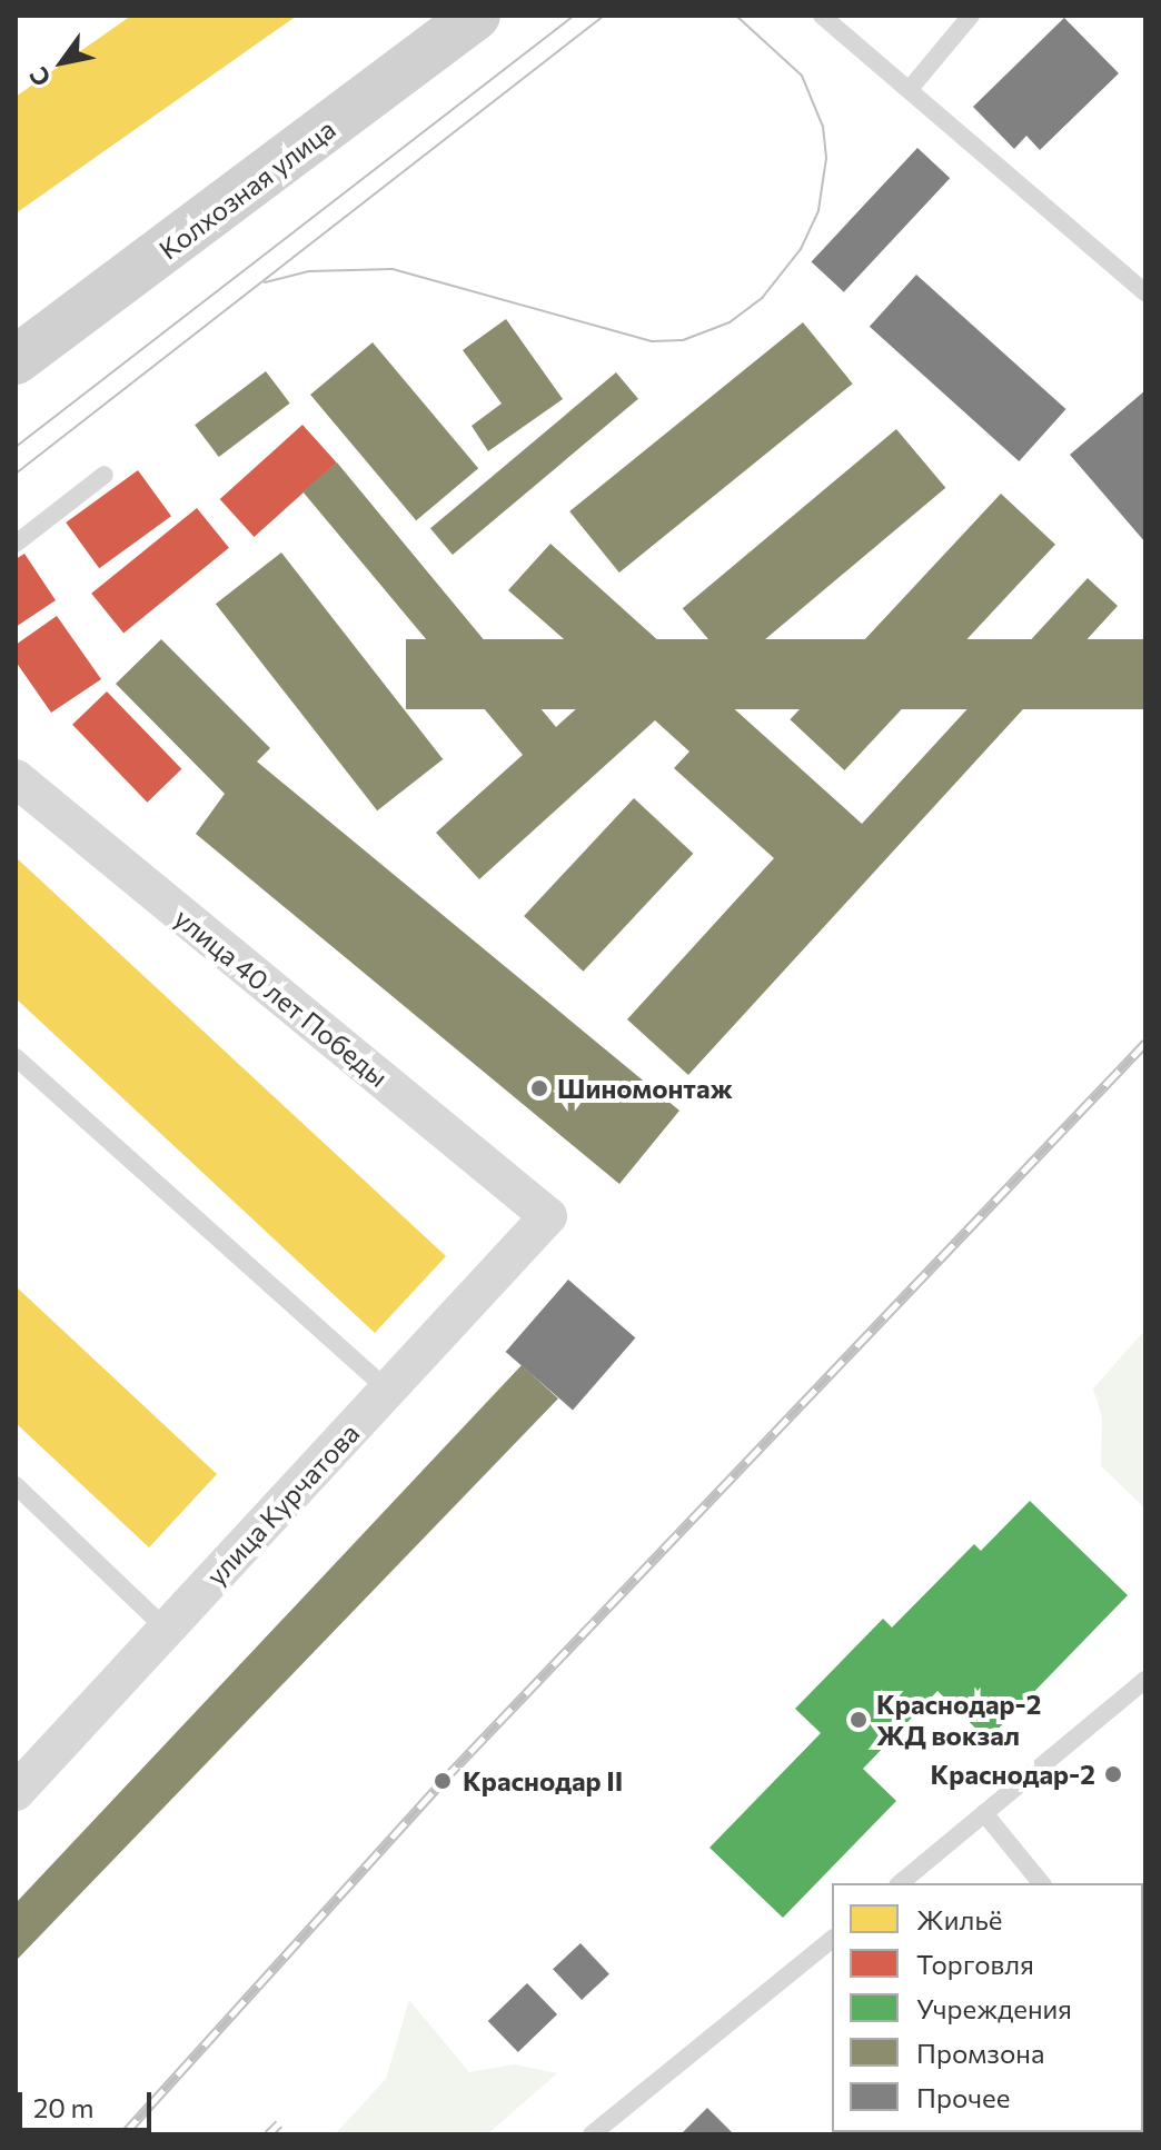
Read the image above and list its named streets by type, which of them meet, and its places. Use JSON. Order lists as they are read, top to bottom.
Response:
{
  "streets": {
    "main road": ["Колхозная улица"],
    "street": ["улица 40 лет Победы", "улица Курчатова"]
  },
  "crossings": [
    ["улица 40 лет Победы", "улица Курчатова"]
  ],
  "places": [
    "Шиномонтаж",
    "Краснодар-2 ЖД вокзал",
    "Краснодар-2",
    "Краснодар II"
  ],
  "legend": [
    "Жильё",
    "Торговля",
    "Учреждения",
    "Промзона",
    "Прочее"
  ],
  "scale_bar": "20 m",
  "north": "bottom left"
}
